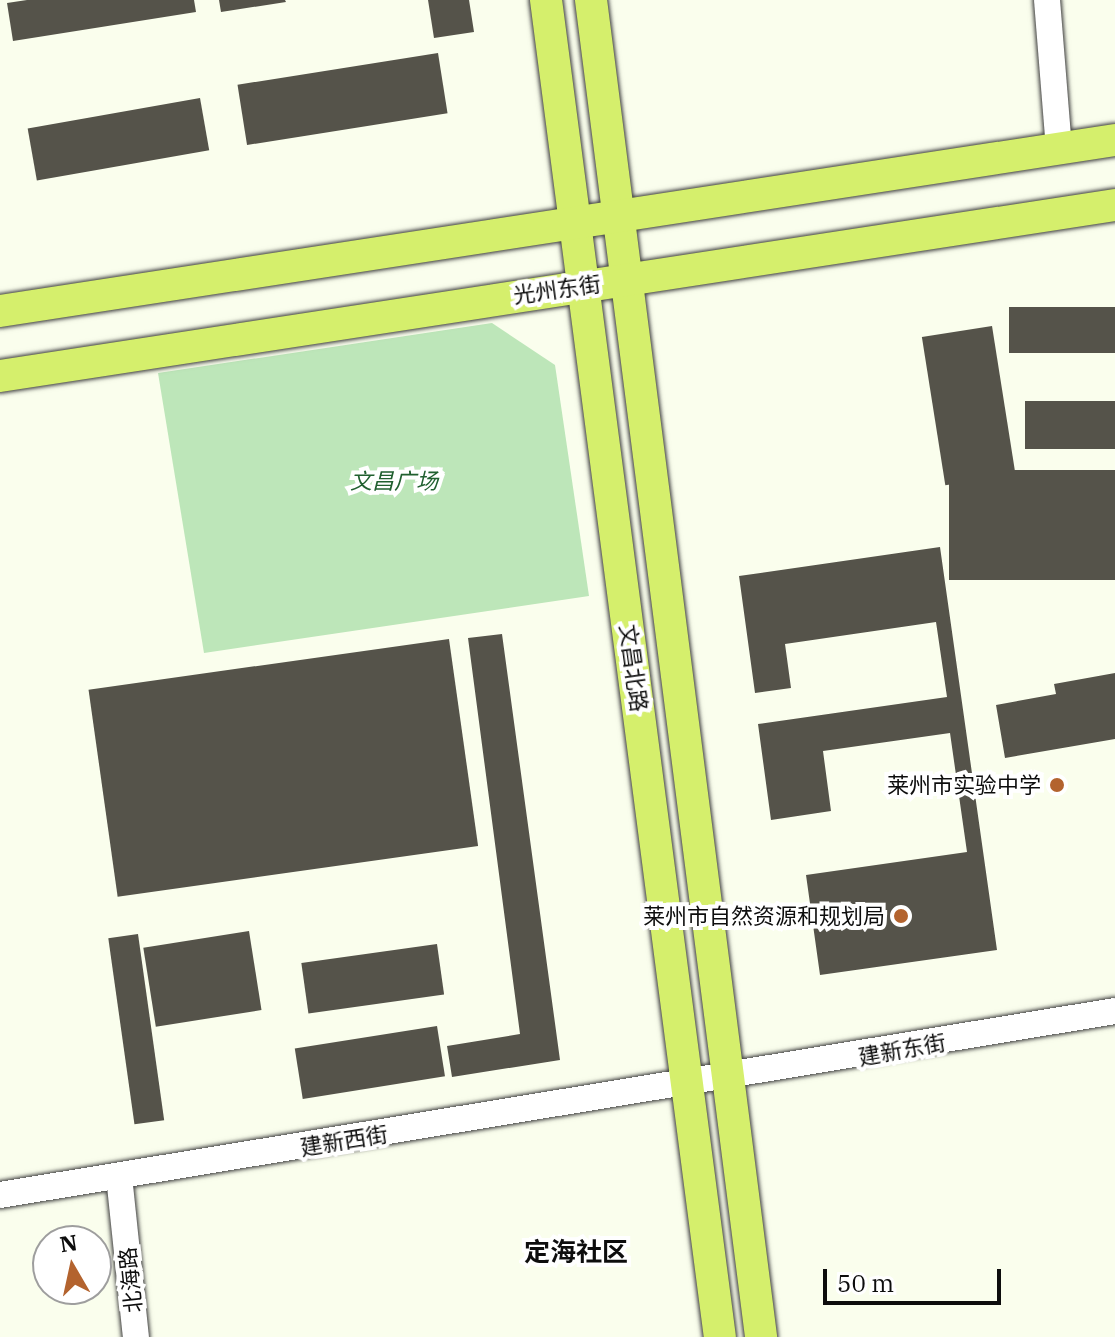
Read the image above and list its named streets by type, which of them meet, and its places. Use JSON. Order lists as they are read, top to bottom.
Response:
{
  "streets": {
    "main road": ["光州东街", "文昌北路"],
    "street": ["建新东街", "建新西街", "北海路"]
  },
  "crossings": [
    ["光州东街", "文昌北路"],
    ["文昌北路", "建新东街"],
    ["文昌北路", "建新西街"],
    ["建新东街", "建新西街"],
    ["建新西街", "北海路"]
  ],
  "districts": ["定海社区"],
  "parks": ["文昌广场"],
  "places": ["莱州市实验中学", "莱州市自然资源和规划局"],
  "scale_bar": "50 m",
  "north": "top"
}
